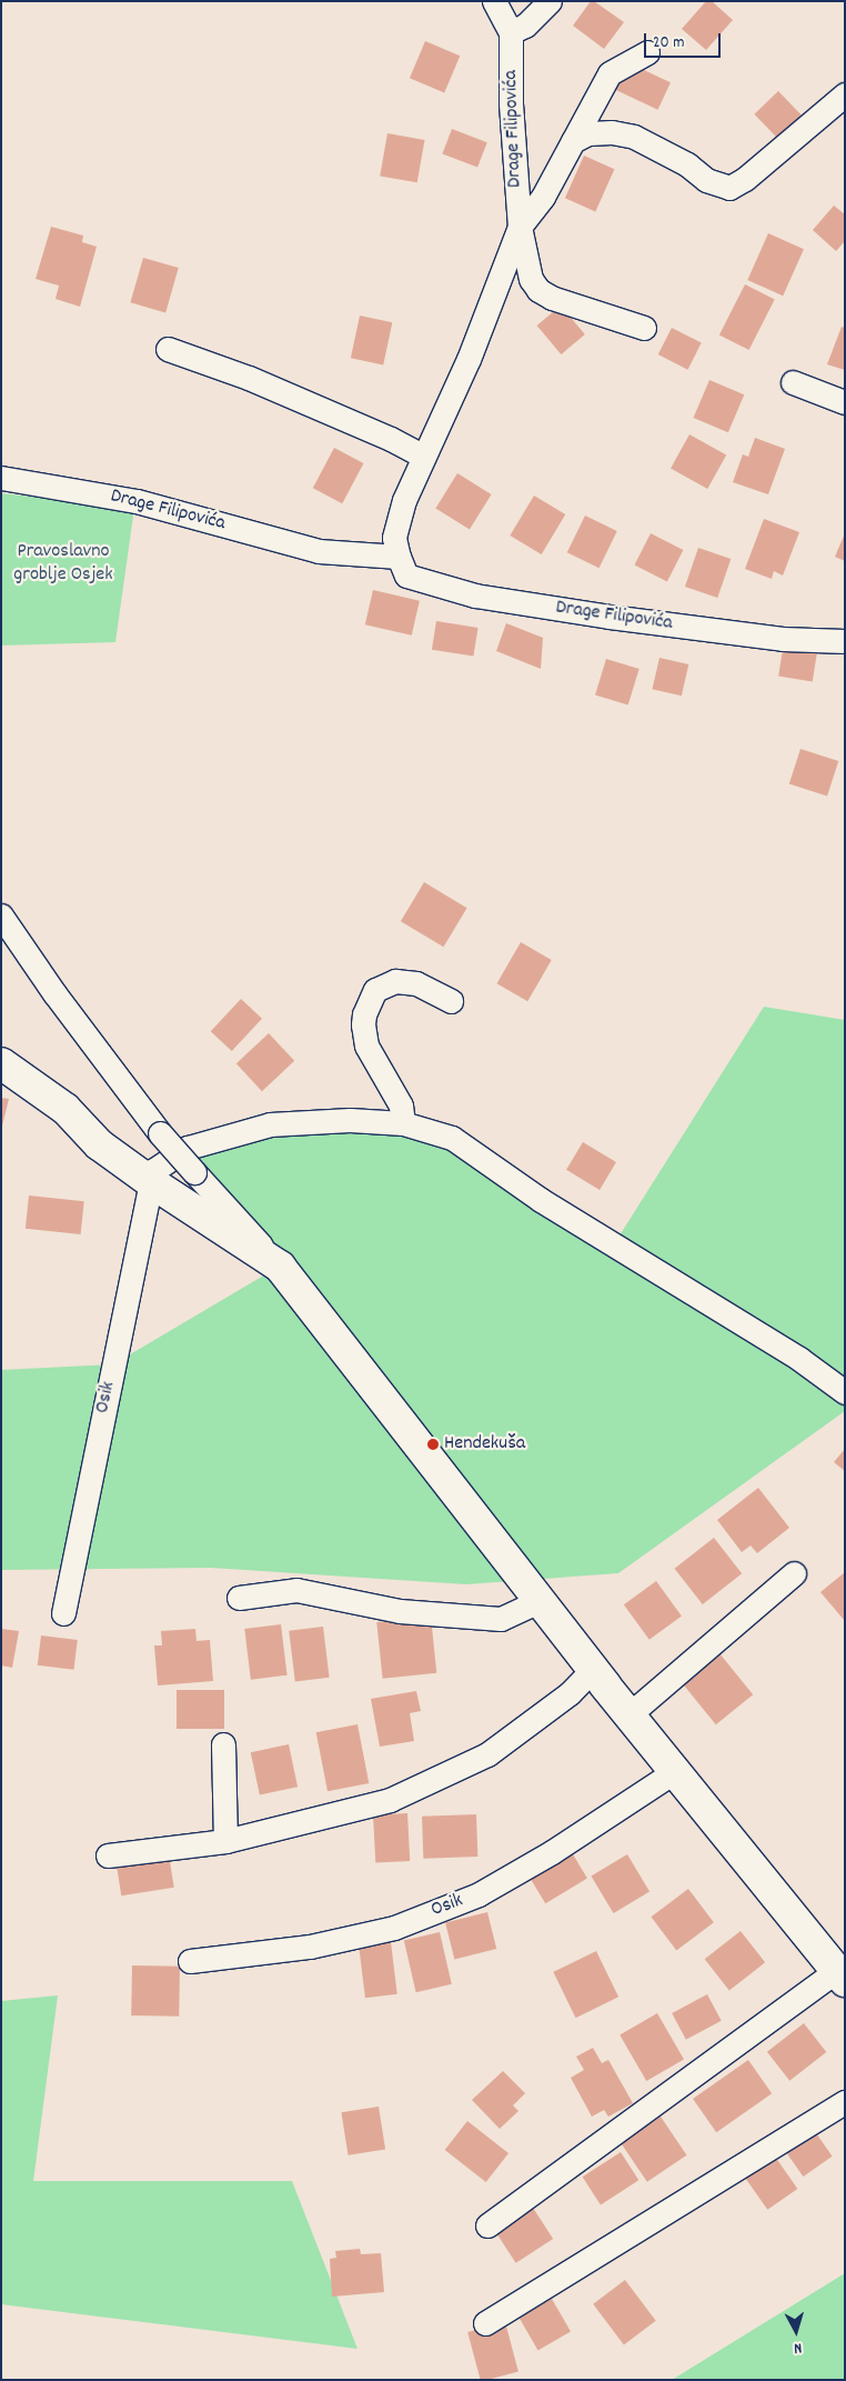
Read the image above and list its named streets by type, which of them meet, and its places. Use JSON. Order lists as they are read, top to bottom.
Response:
{
  "streets": {
    "street": ["Drage Filipovića", "Osik"]
  },
  "parks": ["Pravoslavno groblje Osjek"],
  "places": ["Hendekuša"],
  "scale_bar": "20 m",
  "north": "bottom"
}
